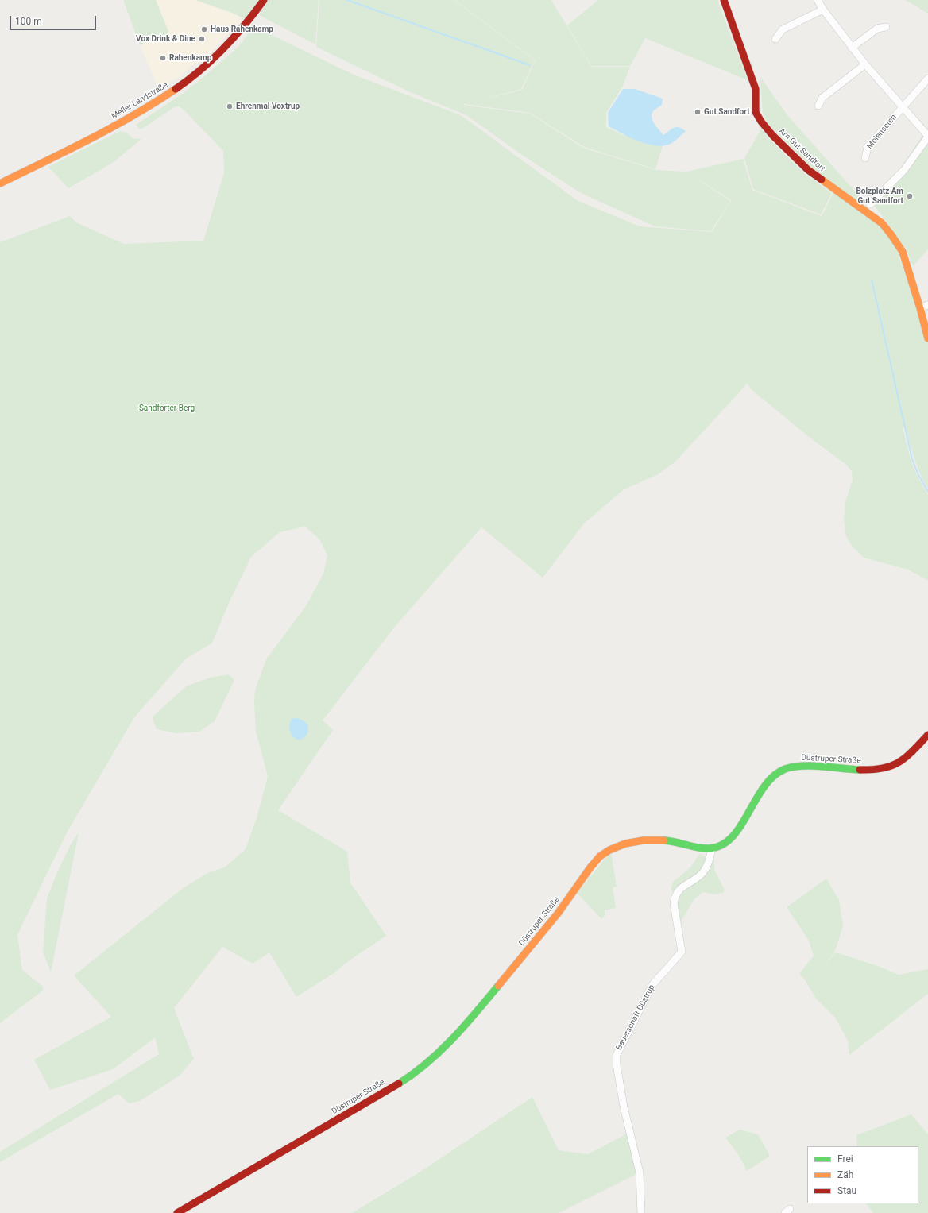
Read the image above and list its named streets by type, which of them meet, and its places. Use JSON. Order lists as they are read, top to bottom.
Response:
{
  "streets": {
    "street": [
      "Meller Landstraße",
      "Molenseten",
      "Am Gut Sandfort",
      "Düstruper Straße",
      "Bauerschaft Düstrup"
    ]
  },
  "crossings": [
    ["Düstruper Straße", "Bauerschaft Düstrup"]
  ],
  "parks": ["Sandforter Berg"],
  "places": [
    "Haus Rahenkamp",
    "Vox Drink & Dine",
    "Rahenkamp",
    "Ehrenmal Voxtrup",
    "Gut Sandfort",
    "Bolzplatz Am Gut Sandfort"
  ],
  "legend": ["Frei", "Zäh", "Stau"],
  "scale_bar": "100 m"
}
